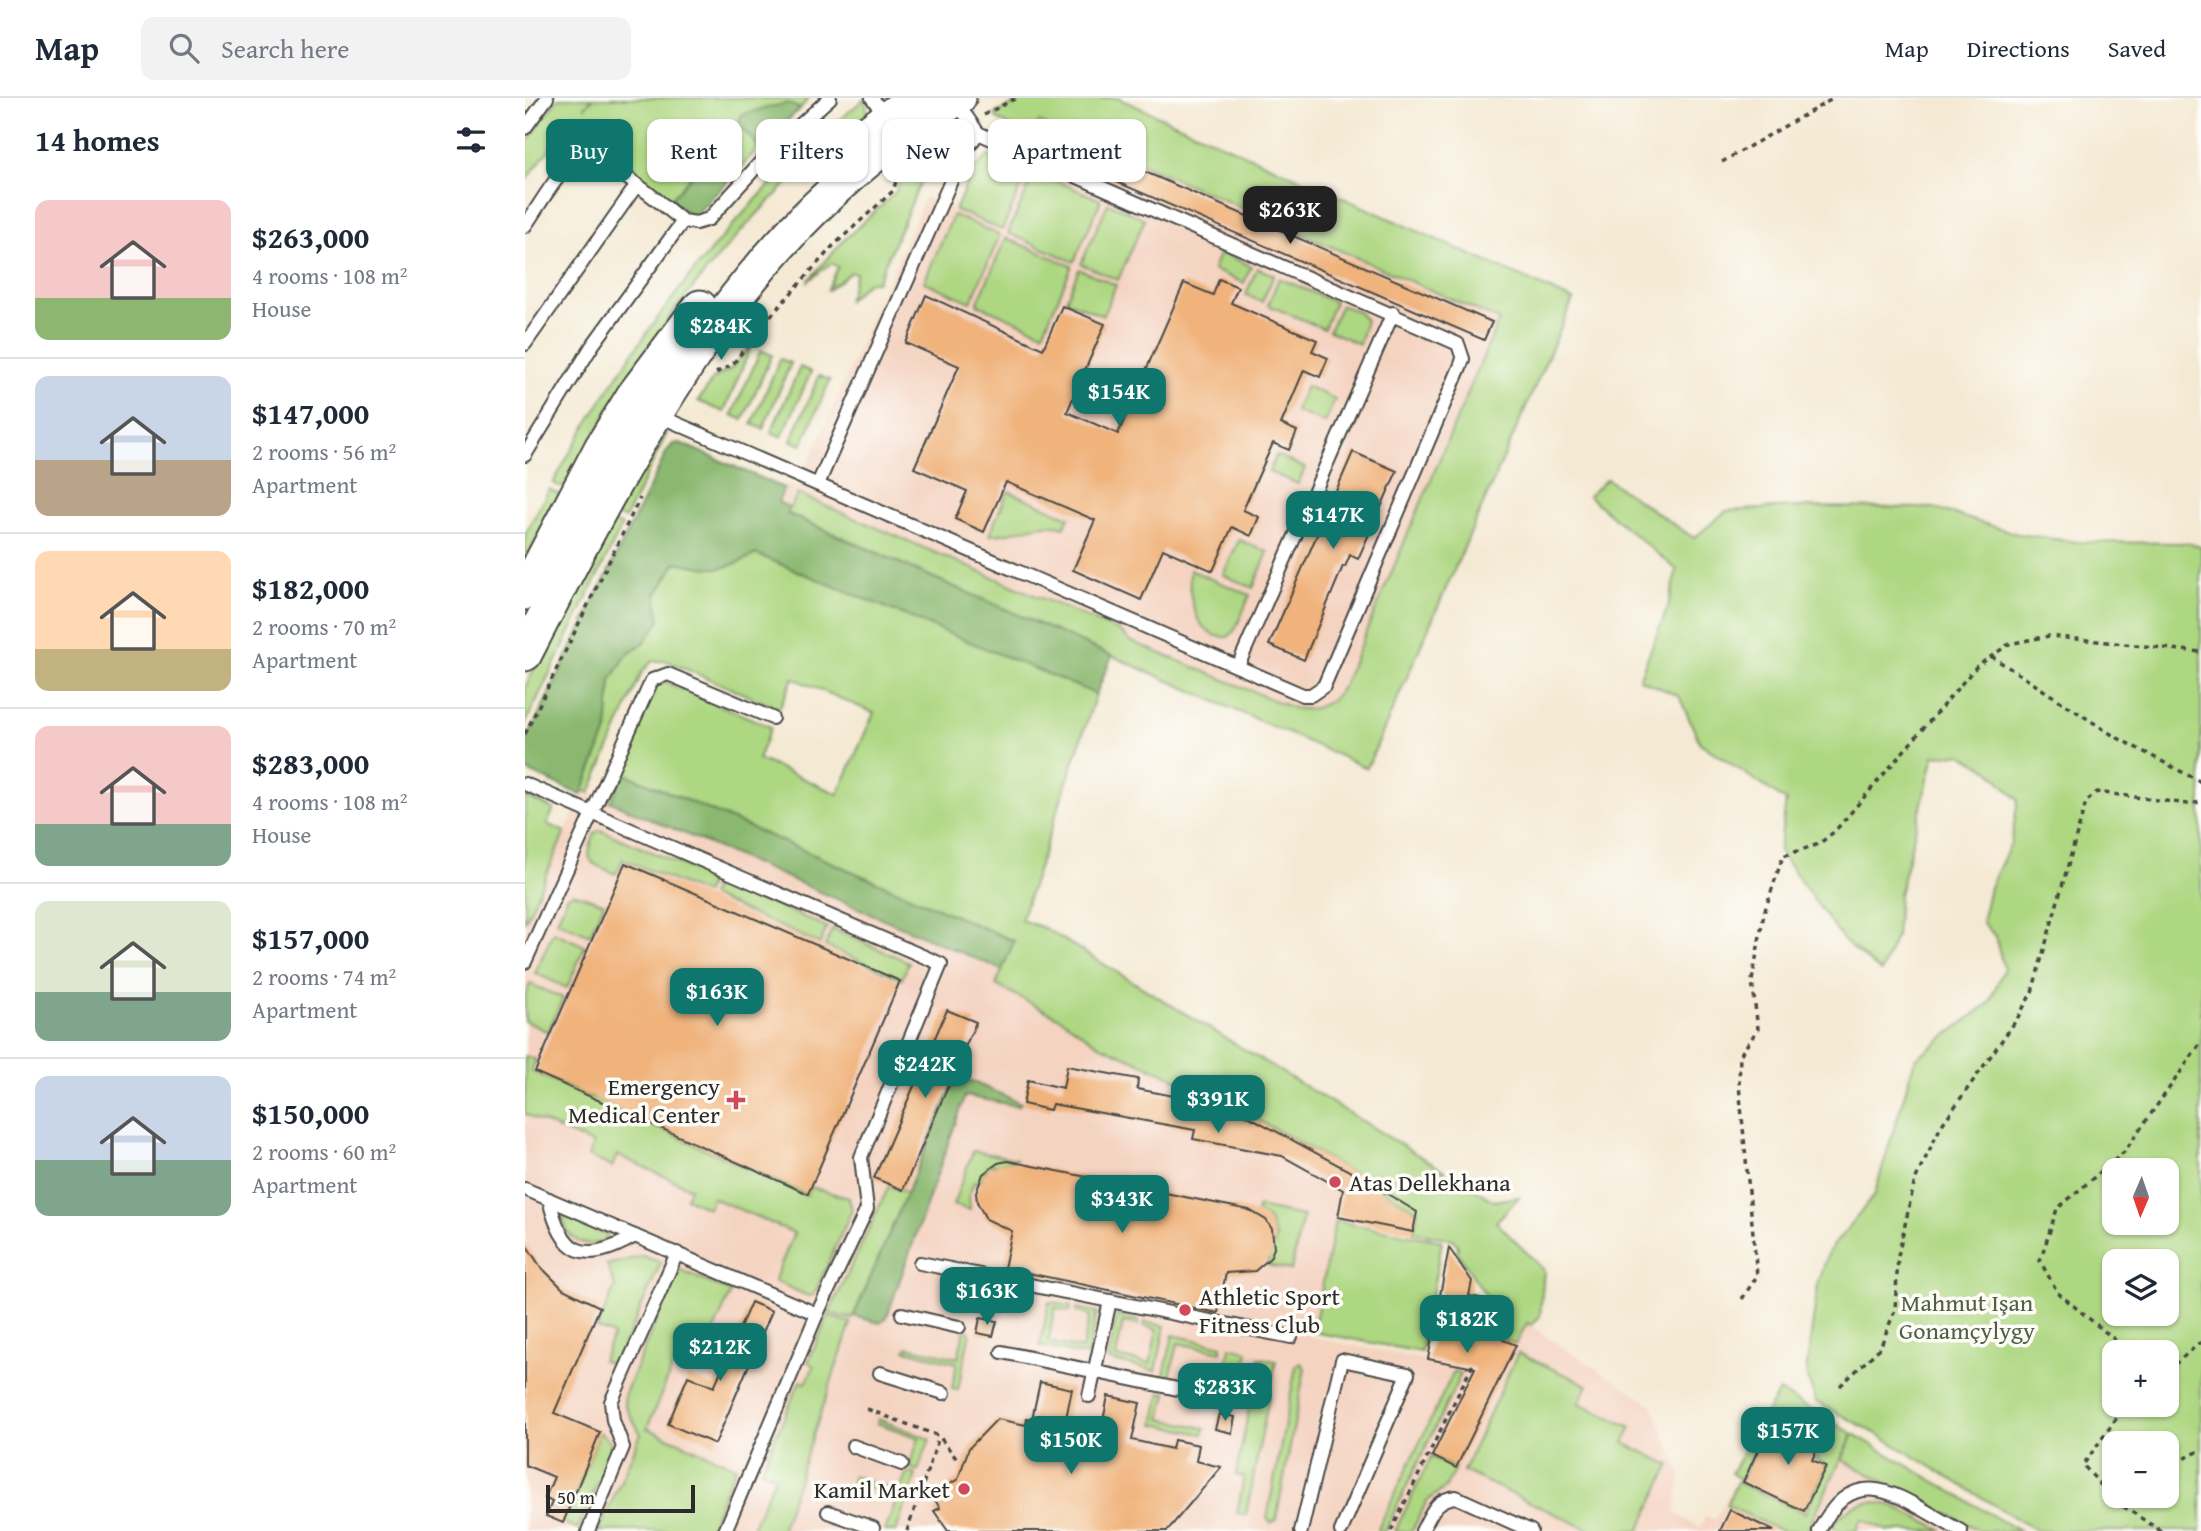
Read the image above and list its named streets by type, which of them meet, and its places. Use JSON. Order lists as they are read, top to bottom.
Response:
{
  "parks": ["Mahmut Işan Gonamçylygy"],
  "places": {
    "health": ["Emergency Medical Center"],
    "other": ["Atas Dellekhana", "Athletic Sport Fitness Club", "Kamil Market"]
  },
  "scale_bar": "50 m",
  "north": "bottom",
  "page": {
    "header": "Map",
    "search": "Search here",
    "nav": ["Map", "Directions", "Saved"],
    "heading": "14 homes",
    "chip": [
      "Buy",
      "Rent",
      "Filters",
      "New",
      "Apartment"
    ],
    "list": [
      {
        "name": "$263,000",
        "note": "4 rooms · 108 m² · House"
      },
      {
        "name": "$147,000",
        "note": "2 rooms · 56 m² · Apartment"
      },
      {
        "name": "$182,000",
        "note": "2 rooms · 70 m² · Apartment"
      },
      {
        "name": "$283,000",
        "note": "4 rooms · 108 m² · House"
      },
      {
        "name": "$157,000",
        "note": "2 rooms · 74 m² · Apartment"
      },
      {
        "name": "$150,000",
        "note": "2 rooms · 60 m² · Apartment"
      }
    ],
    "price": [
      "$263K",
      "$284K",
      "$154K",
      "$147K",
      "$163K",
      "$242K",
      "$391K",
      "$343K",
      "$163K",
      "$182K",
      "$212K",
      "$283K",
      "$157K",
      "$150K"
    ],
    "map_buttons": ["+", "−"],
    "scale": "50 m"
  }
}
